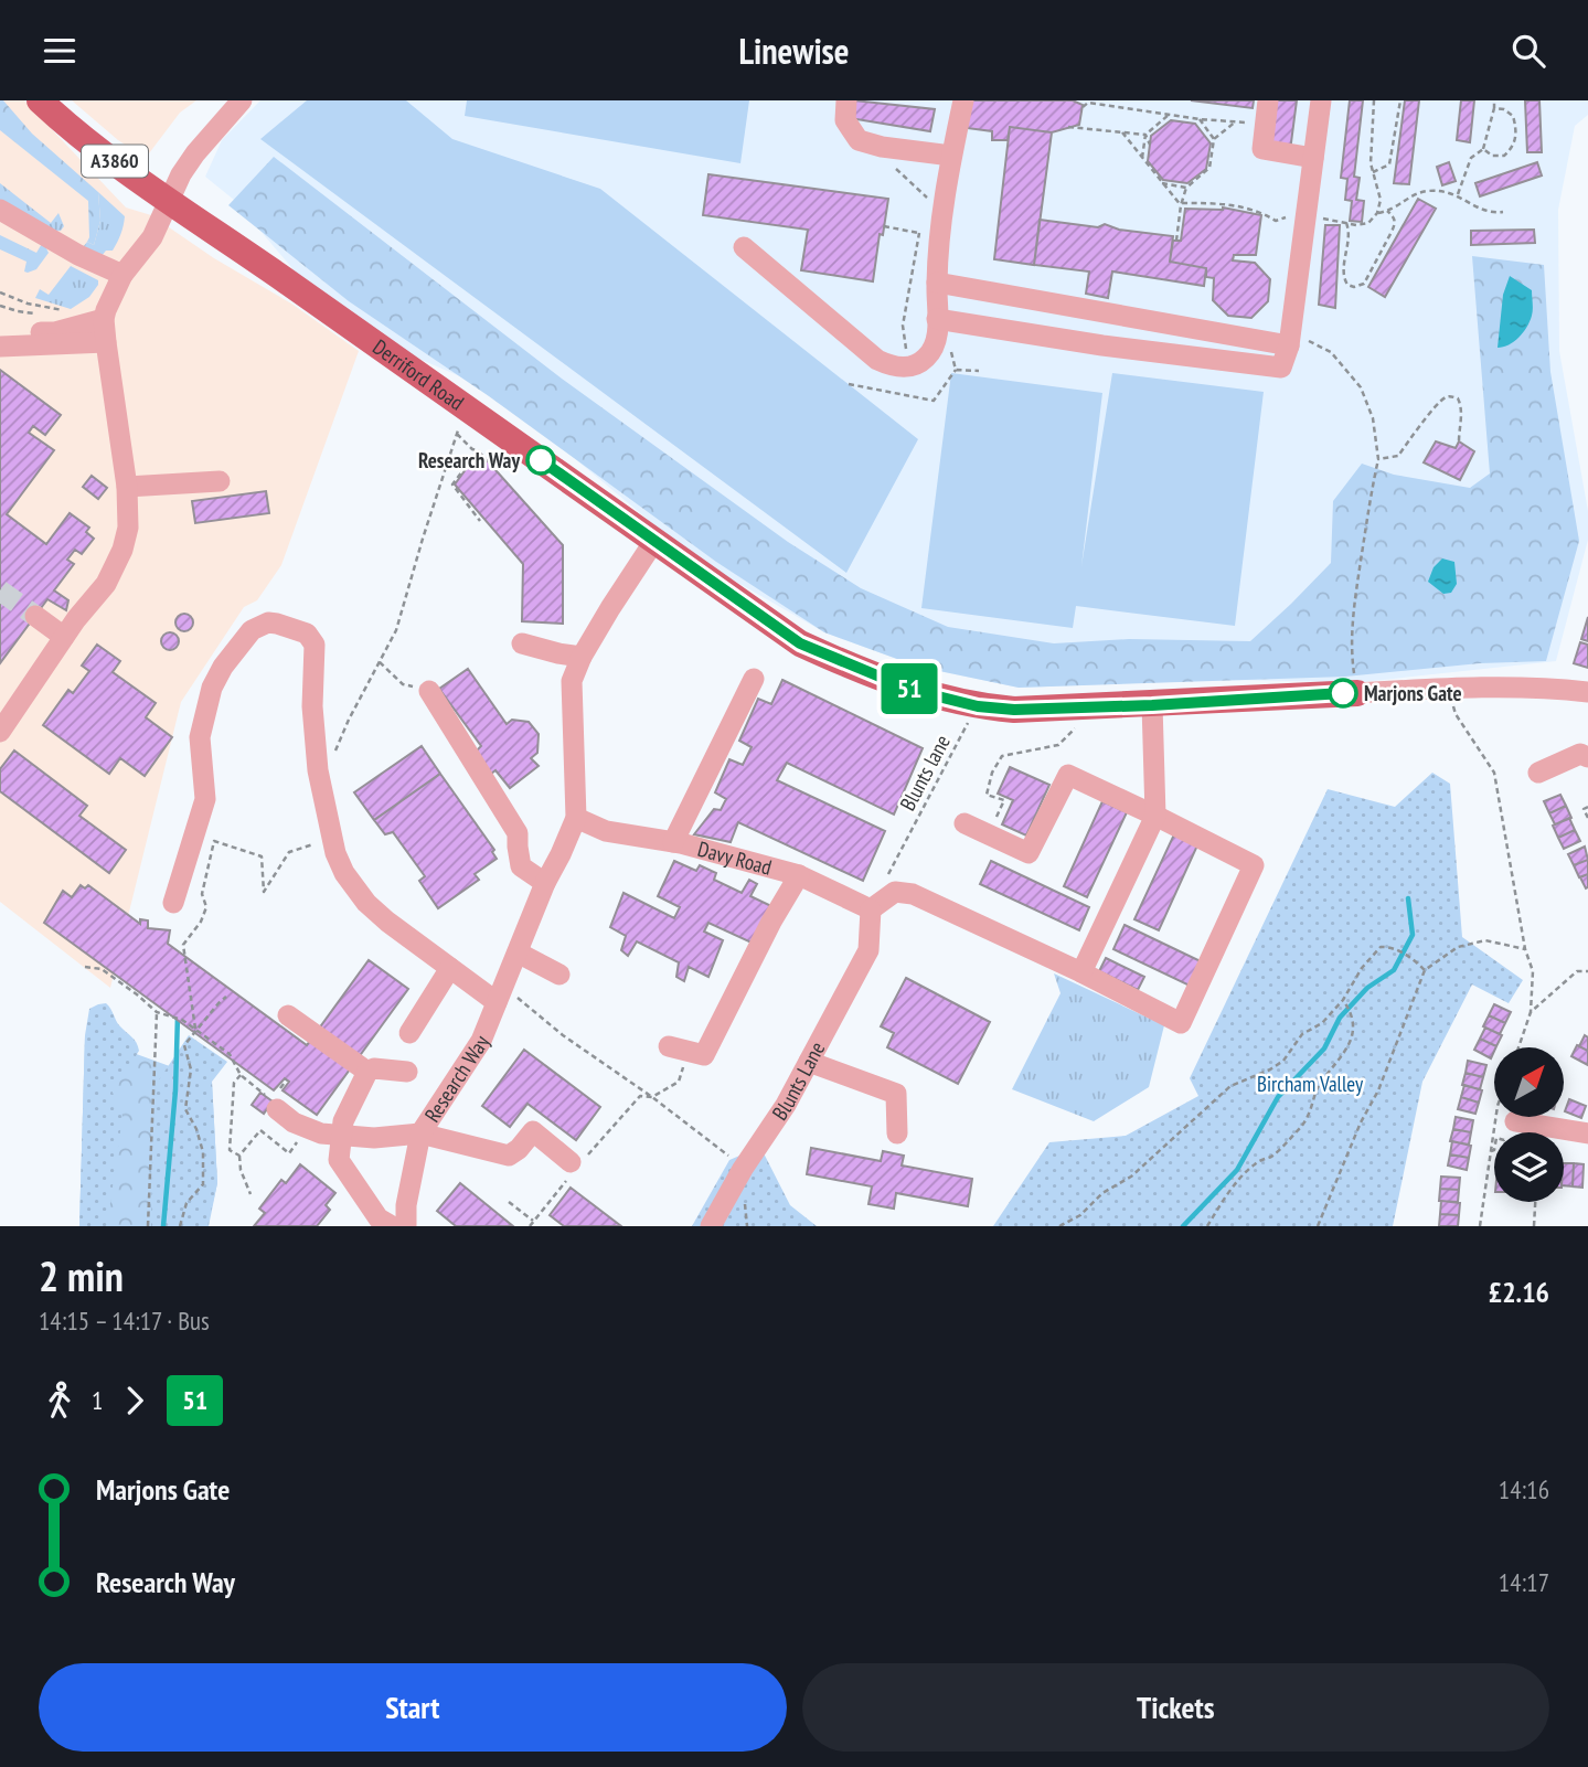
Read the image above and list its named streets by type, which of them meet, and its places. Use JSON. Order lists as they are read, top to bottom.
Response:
{
  "streets": {
    "main road": ["A3860", "Derriford Road"],
    "street": ["Davy Road", "Research Way", "Blunts Lane"],
    "path": ["Blunts lane"]
  },
  "crossings": [
    ["A3860", "Derriford Road"],
    ["A3860", "Blunts lane"],
    ["Derriford Road", "Blunts lane"],
    ["Derriford Road", "Research Way"],
    ["Davy Road", "Research Way"],
    ["Davy Road", "Blunts Lane"]
  ],
  "parks": ["Bircham Valley"],
  "places": ["Research Way", "Marjons Gate"],
  "lines": ["bus line 51"],
  "north": "top right",
  "page": {
    "header": "Linewise",
    "on_map": "51",
    "heading": ["2 min", "14:15 – 14:17 · Bus", "£2.16"],
    "legs": ["1", "51"],
    "list": [
      {
        "name": "Marjons Gate",
        "value": "14:16"
      },
      {
        "name": "Research Way",
        "value": "14:17"
      }
    ],
    "buttons": ["Start", "Tickets"]
  }
}
